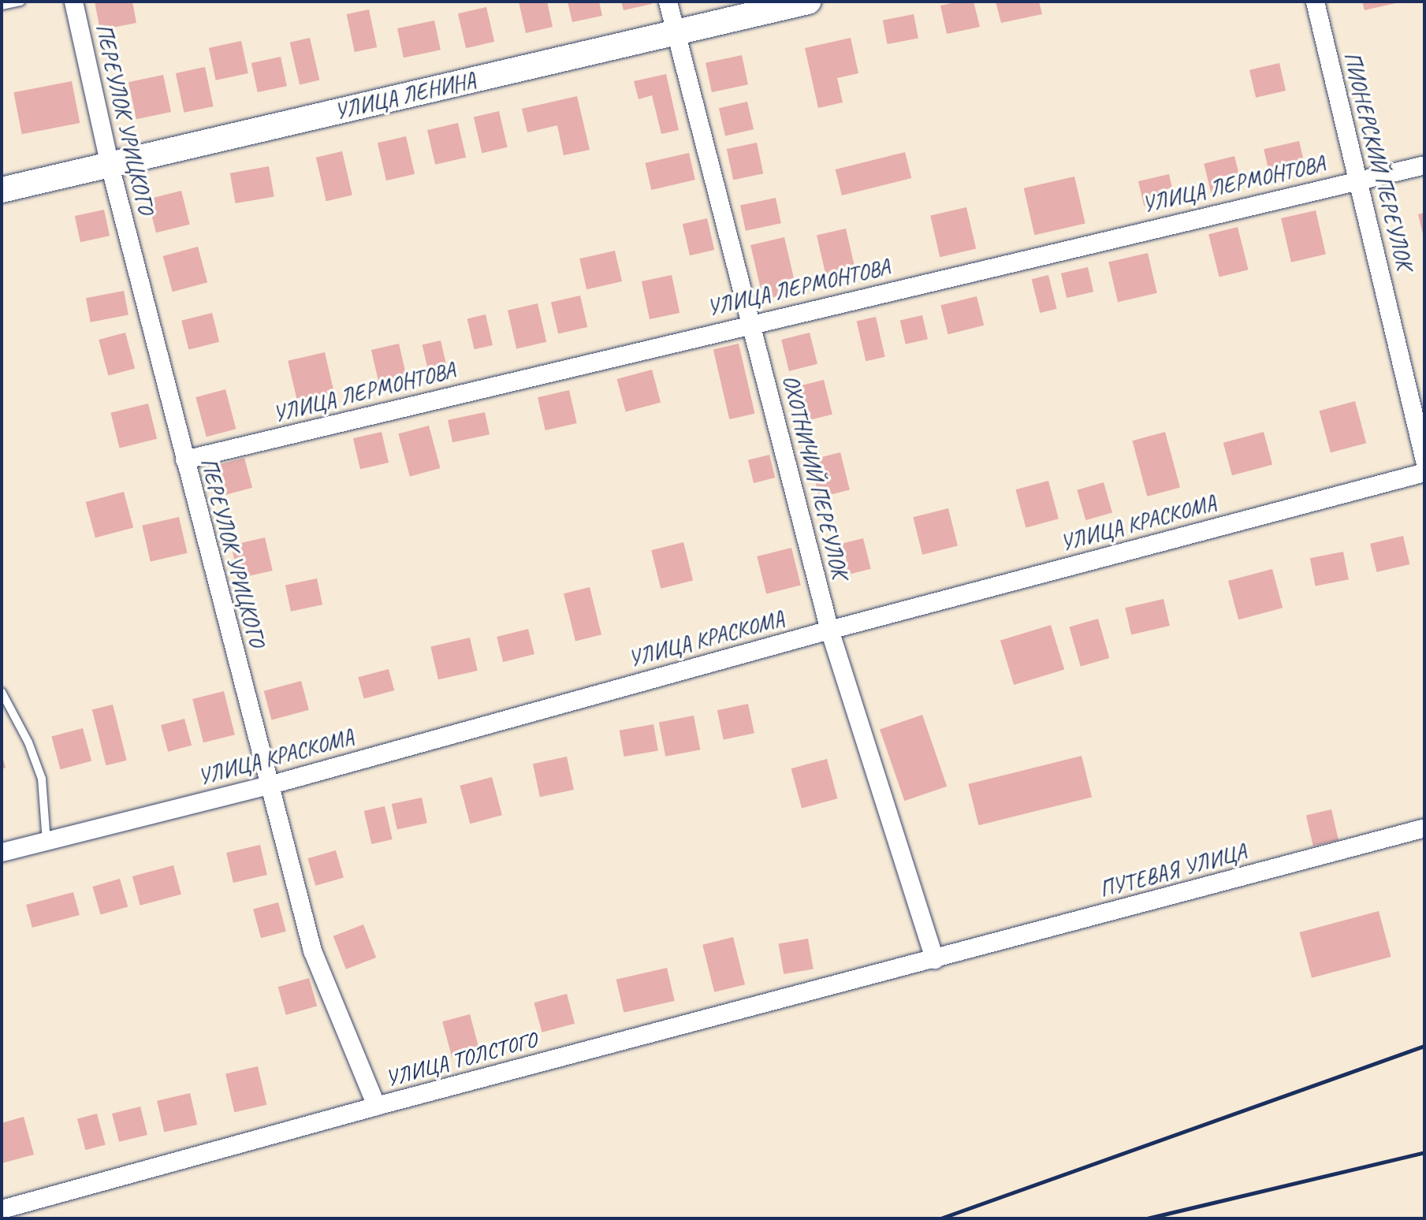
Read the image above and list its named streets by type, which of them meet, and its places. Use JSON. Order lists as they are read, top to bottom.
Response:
{
  "streets": {
    "main road": ["УЛИЦА ЛЕНИНА"],
    "street": [
      "ПЕРЕУЛОК УРИЦКОГО",
      "ПИОНЕРСКИЙ ПЕРЕУЛОК",
      "УЛИЦА ЛЕРМОНТОВА",
      "ОХОТНИЧИЙ ПЕРЕУЛОК",
      "УЛИЦА КРАСКОМА",
      "ПУТЕВАЯ УЛИЦА",
      "УЛИЦА ТОЛСТОГО"
    ]
  },
  "crossings": [
    ["УЛИЦА ЛЕНИНА", "ПЕРЕУЛОК УРИЦКОГО"],
    ["УЛИЦА ЛЕНИНА", "ОХОТНИЧИЙ ПЕРЕУЛОК"],
    ["ПЕРЕУЛОК УРИЦКОГО", "УЛИЦА ЛЕРМОНТОВА"],
    ["ПЕРЕУЛОК УРИЦКОГО", "УЛИЦА КРАСКОМА"],
    ["ПЕРЕУЛОК УРИЦКОГО", "УЛИЦА ТОЛСТОГО"],
    ["ПИОНЕРСКИЙ ПЕРЕУЛОК", "УЛИЦА ЛЕРМОНТОВА"],
    ["УЛИЦА ЛЕРМОНТОВА", "ОХОТНИЧИЙ ПЕРЕУЛОК"],
    ["ОХОТНИЧИЙ ПЕРЕУЛОК", "УЛИЦА КРАСКОМА"],
    ["ОХОТНИЧИЙ ПЕРЕУЛОК", "ПУТЕВАЯ УЛИЦА"],
    ["ОХОТНИЧИЙ ПЕРЕУЛОК", "УЛИЦА ТОЛСТОГО"],
    ["ПУТЕВАЯ УЛИЦА", "УЛИЦА ТОЛСТОГО"]
  ]
}
